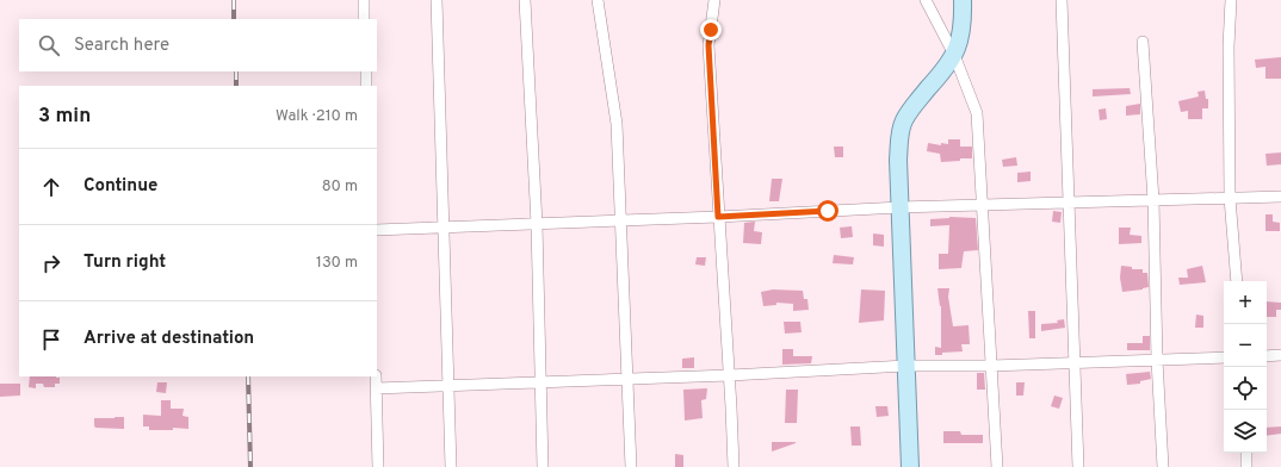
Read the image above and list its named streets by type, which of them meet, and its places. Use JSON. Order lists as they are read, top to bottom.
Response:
{
  "page": {
    "search": "Search here",
    "heading": ["3 min", "Walk · 210 m"],
    "list": [
      ["Continue", "80 m"],
      ["Turn right", "130 m"],
      "Arrive at destination"
    ],
    "map_buttons": ["+", "−"]
  }
}
